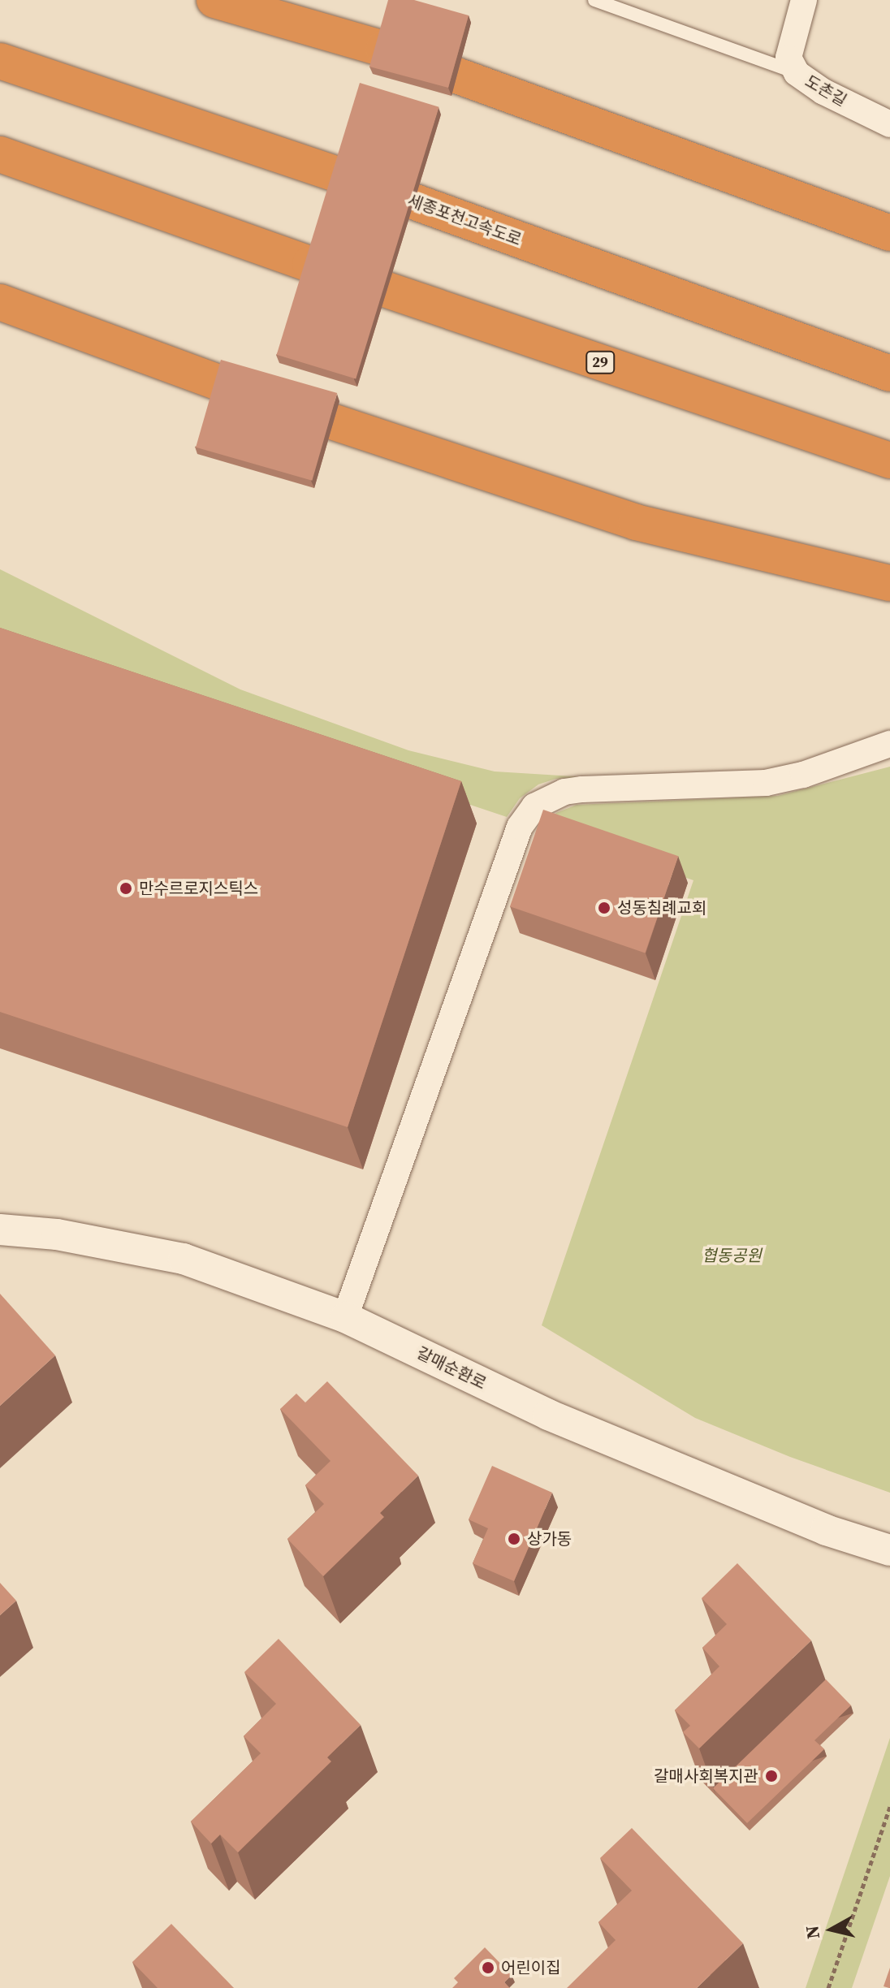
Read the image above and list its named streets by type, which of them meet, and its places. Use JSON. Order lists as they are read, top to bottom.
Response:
{
  "streets": {
    "highway": ["세종포천고속도로", "29"],
    "street": ["도촌길", "갈매순환로"]
  },
  "parks": ["협동공원"],
  "places": [
    "만수르로지스틱스",
    "성동침례교회",
    "상가동",
    "갈매사회복지관",
    "어린이집"
  ],
  "north": "left"
}
